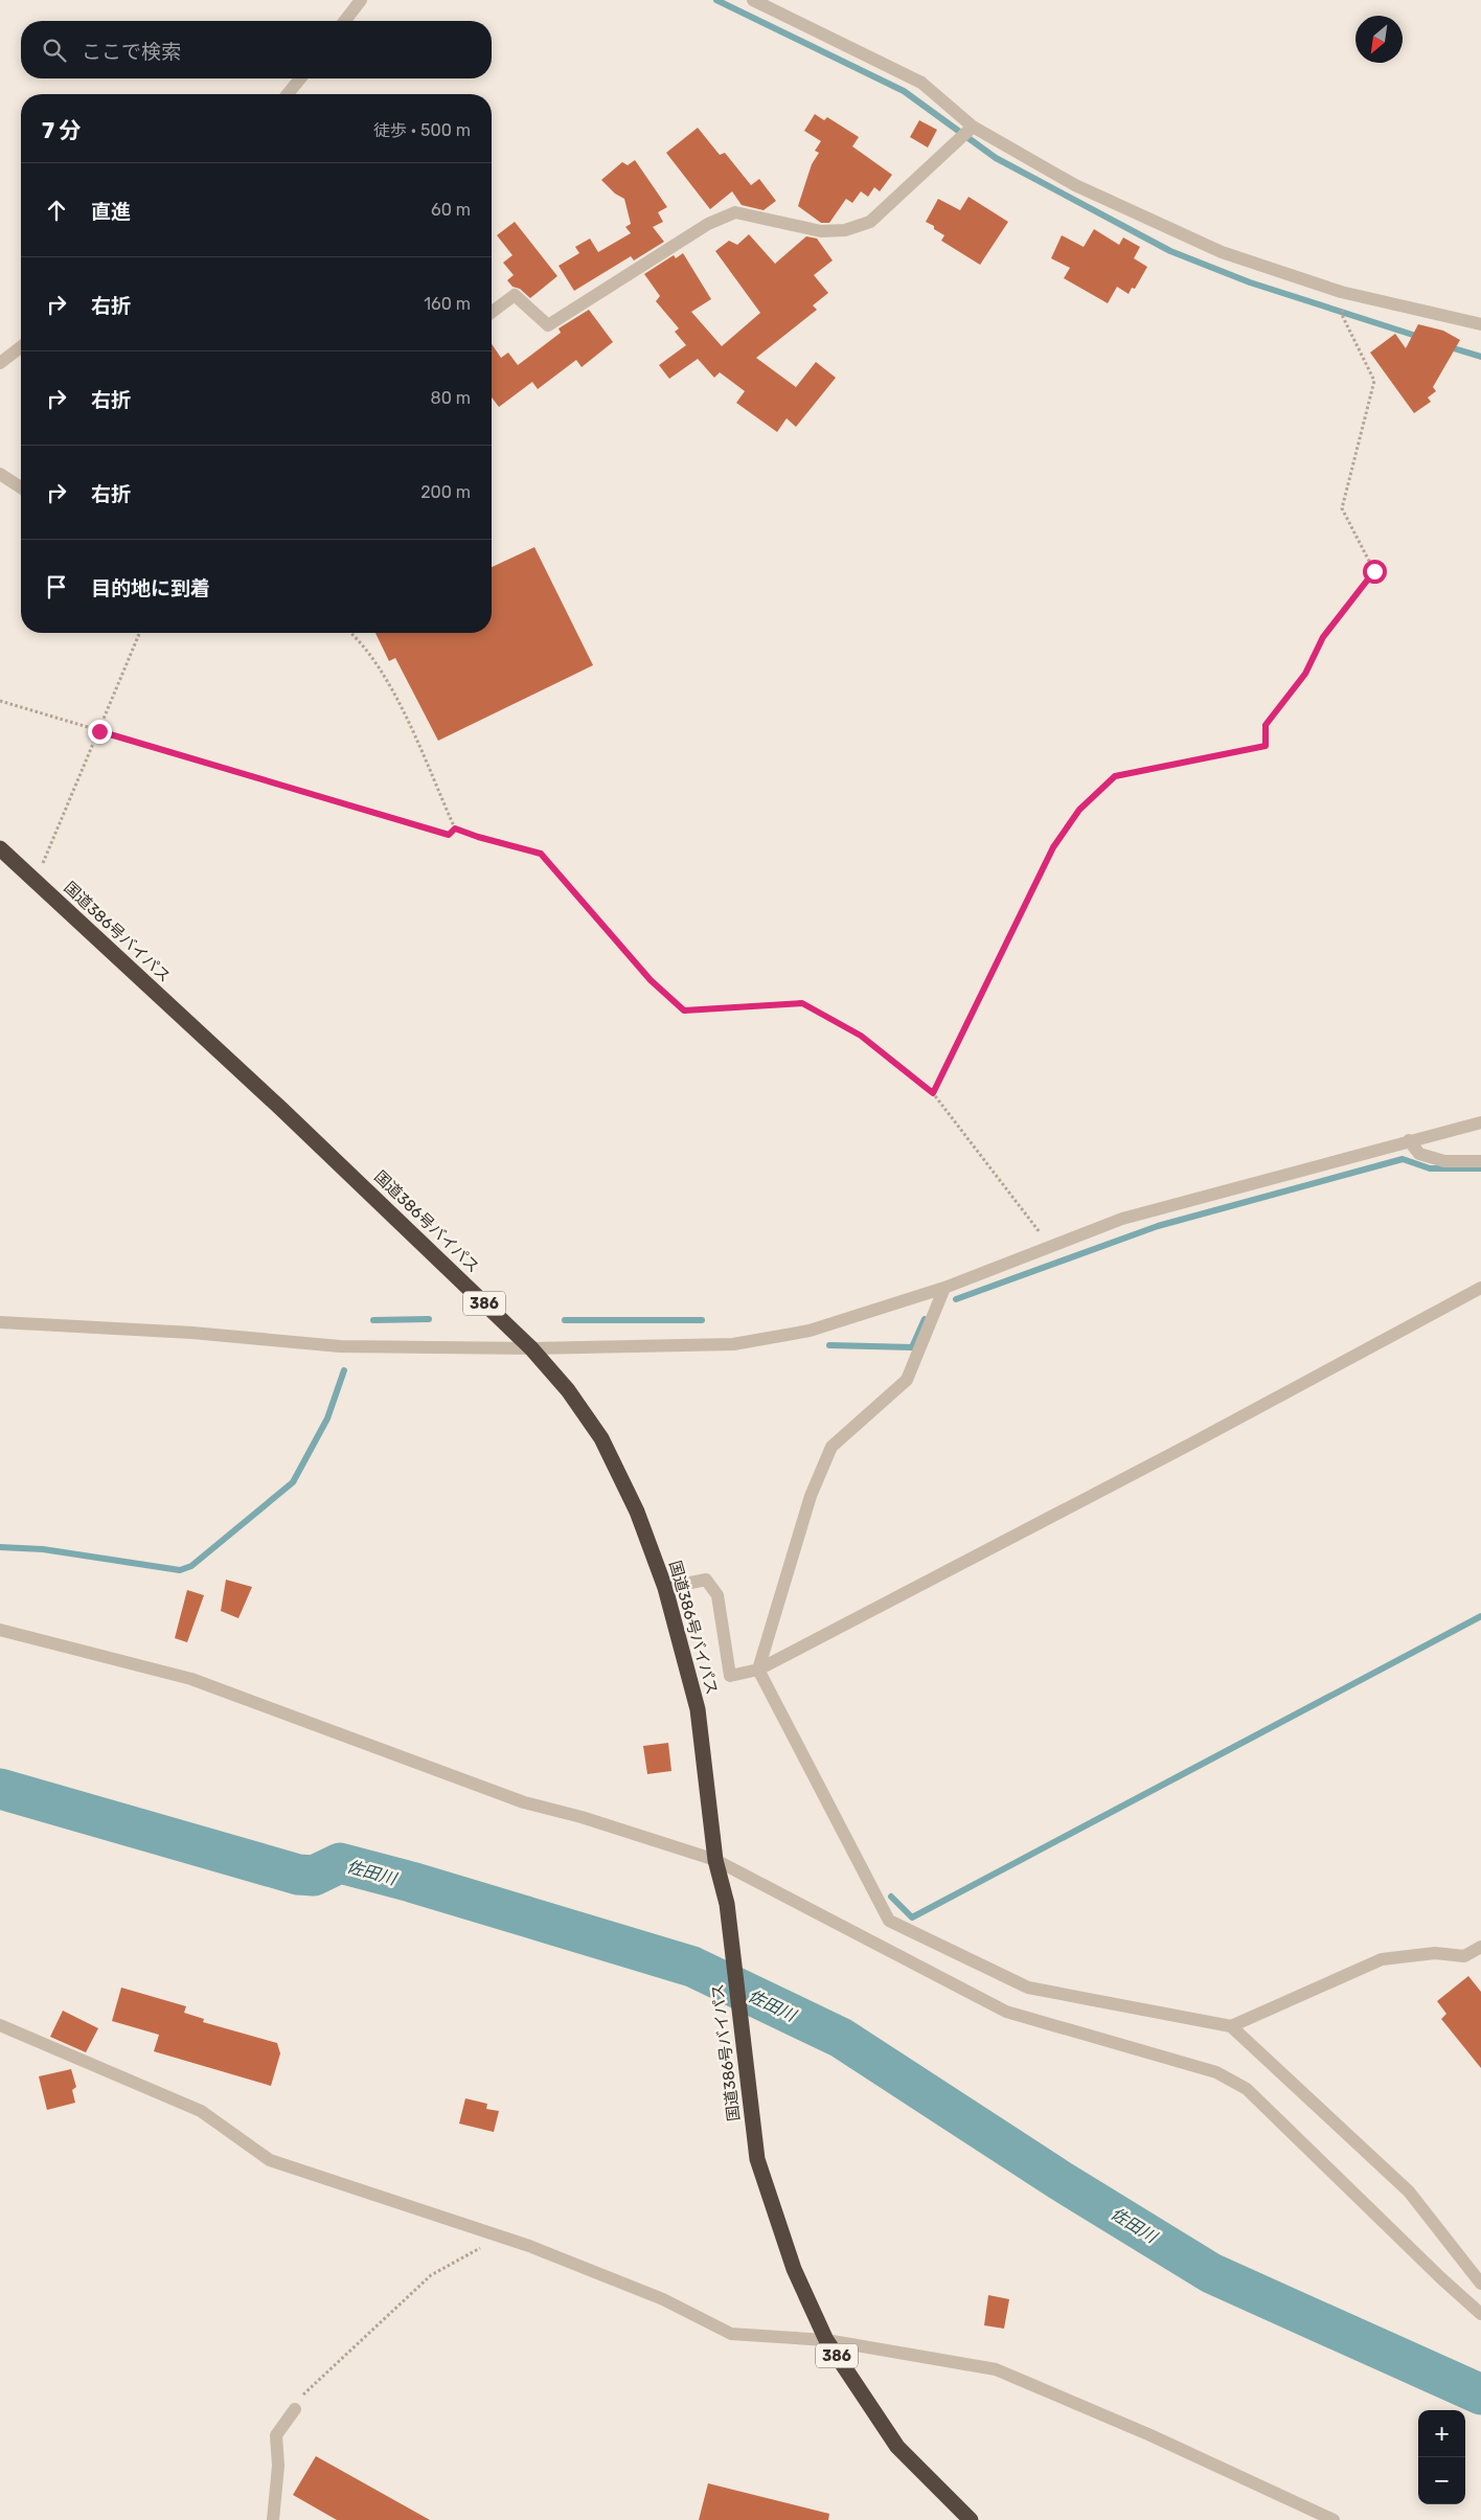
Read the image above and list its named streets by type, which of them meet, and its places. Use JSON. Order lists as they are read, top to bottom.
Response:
{
  "streets": {
    "highway": ["国道386号バイパス", "386"]
  },
  "water": ["佐田川"],
  "north": "bottom left",
  "page": {
    "search": "ここで検索",
    "heading": ["7 分", "徒歩 · 500 m"],
    "list": [
      ["直進", "60 m"],
      ["右折", "160 m"],
      ["右折", "80 m"],
      ["右折", "200 m"],
      "目的地に到着"
    ],
    "map_buttons": ["+", "−"]
  }
}
